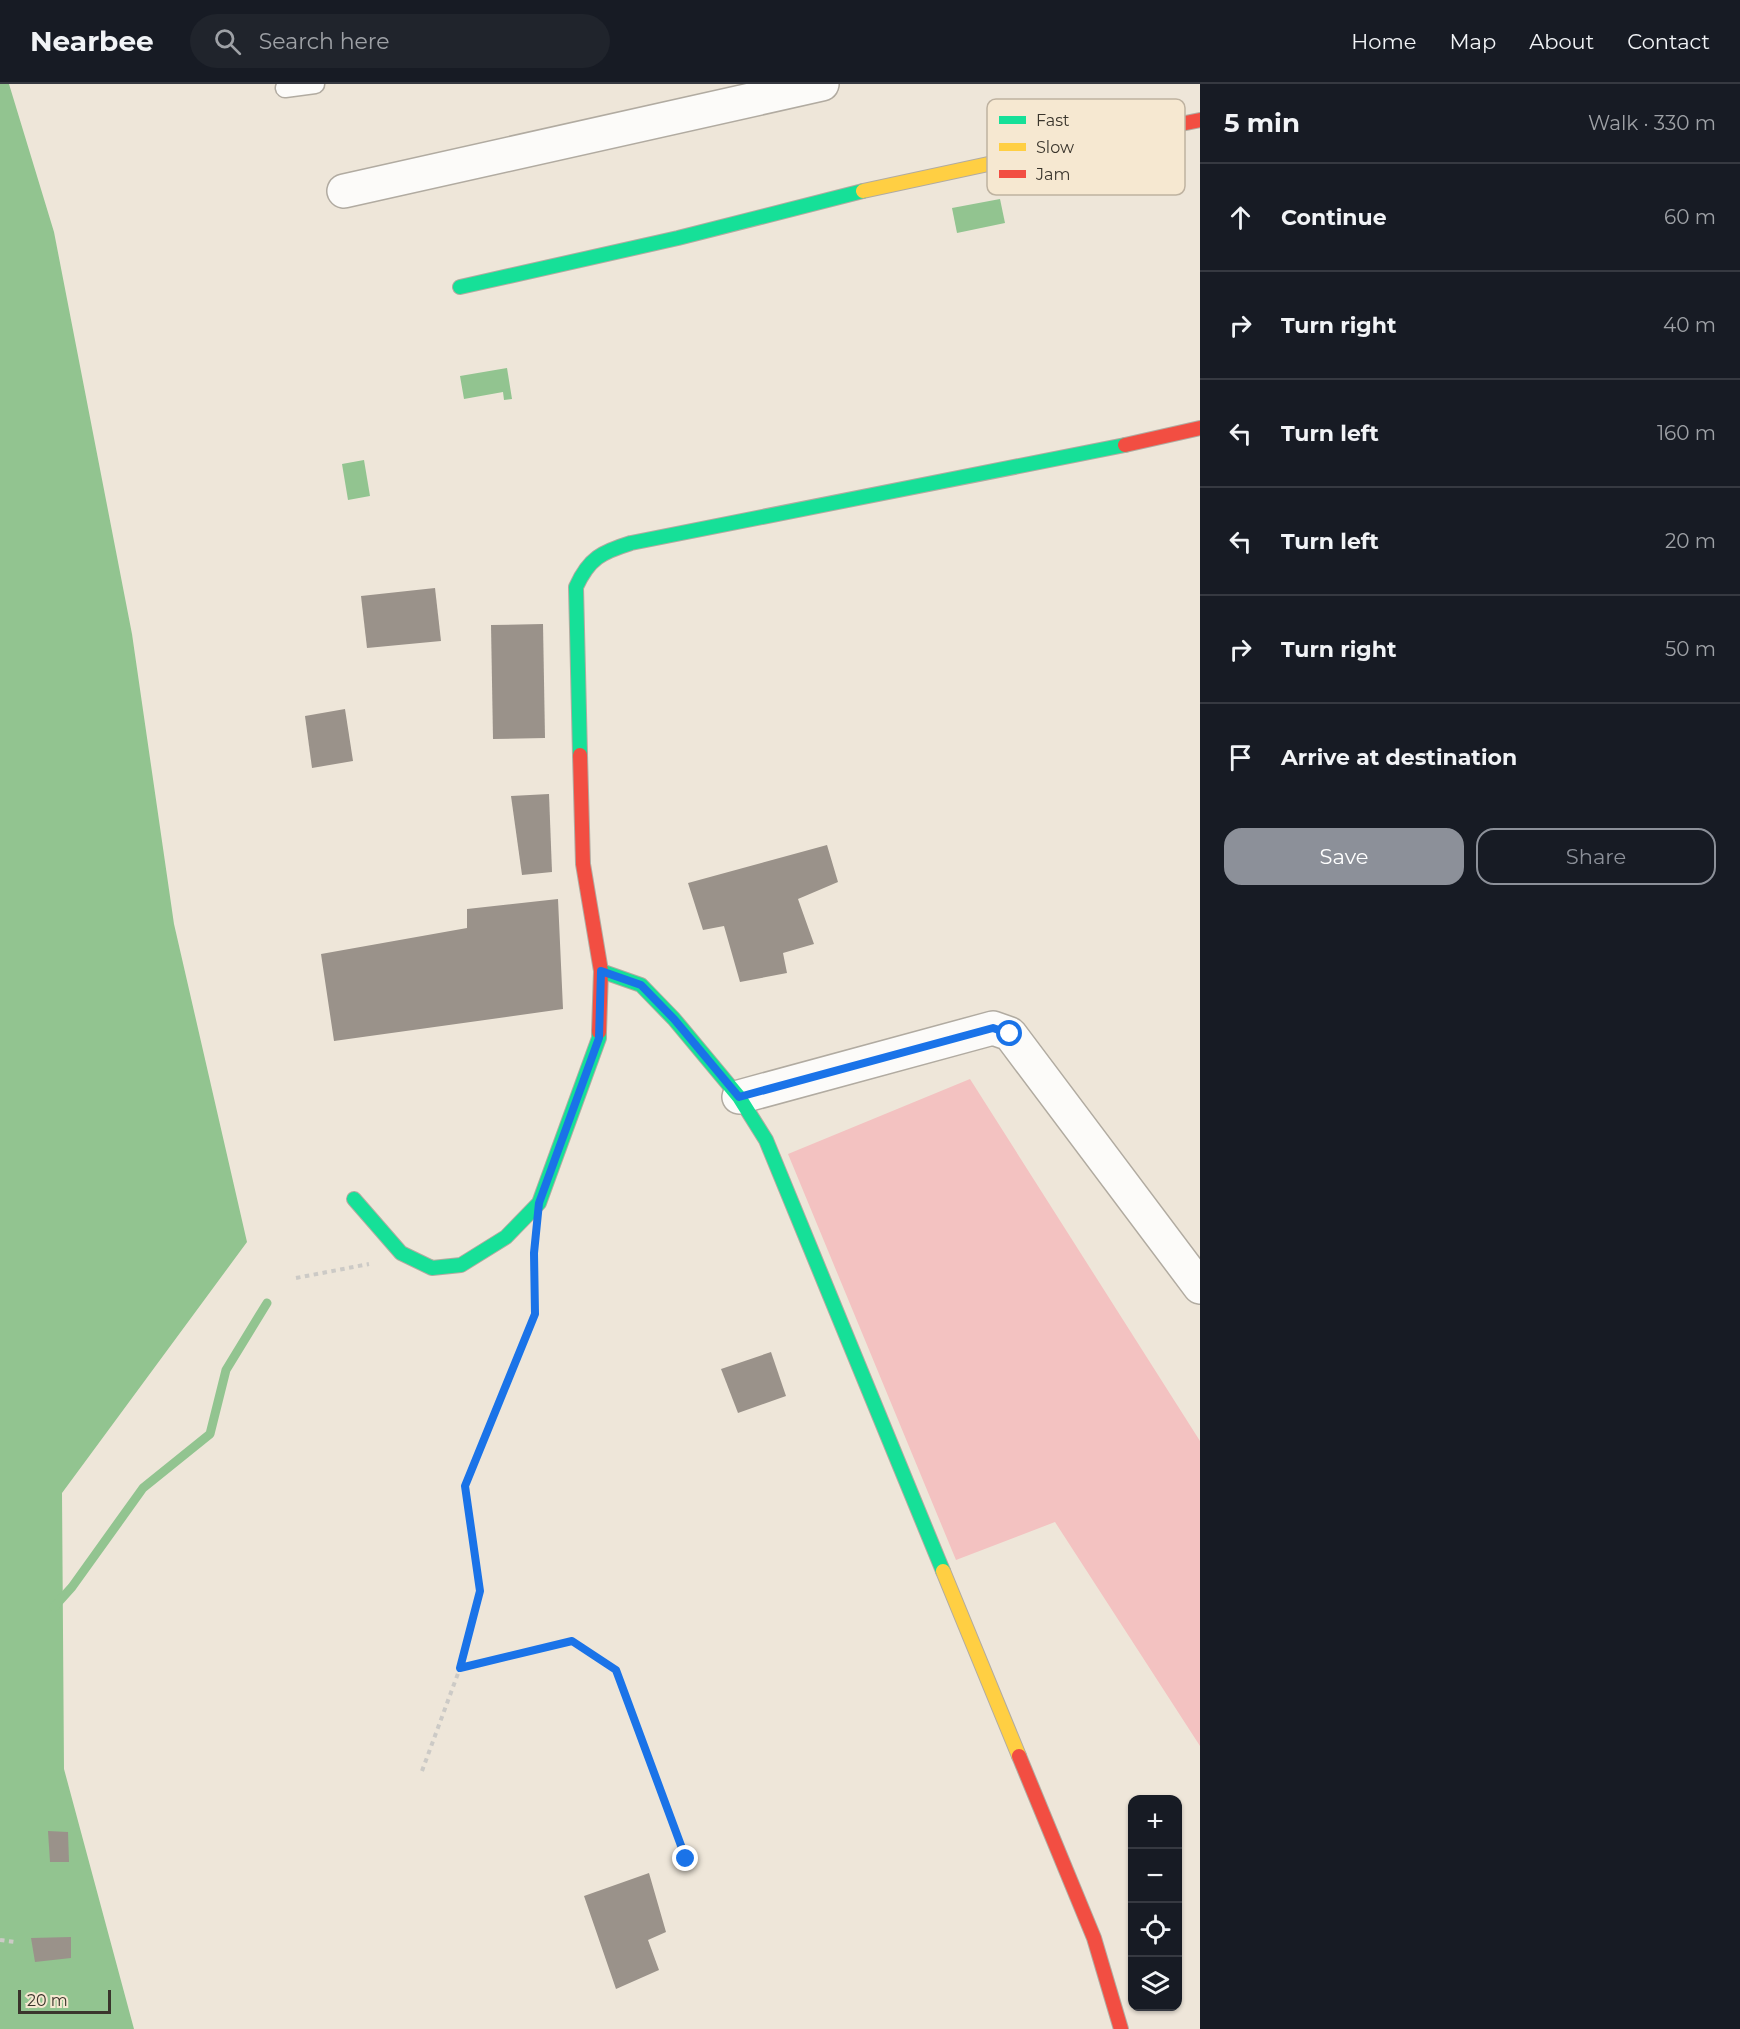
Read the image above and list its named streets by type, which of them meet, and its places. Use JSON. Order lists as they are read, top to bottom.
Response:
{
  "legend": ["Fast", "Slow", "Jam"],
  "scale_bar": "20 m",
  "page": {
    "header": "Nearbee",
    "search": "Search here",
    "nav": [
      "Home",
      "Map",
      "About",
      "Contact"
    ],
    "heading": ["5 min", "Walk · 330 m"],
    "list": [
      ["Continue", "60 m"],
      ["Turn right", "40 m"],
      ["Turn left", "160 m"],
      ["Turn left", "20 m"],
      ["Turn right", "50 m"],
      "Arrive at destination"
    ],
    "buttons": ["Save", "Share"],
    "map_buttons": ["+", "−"],
    "scale": "20 m"
  }
}
